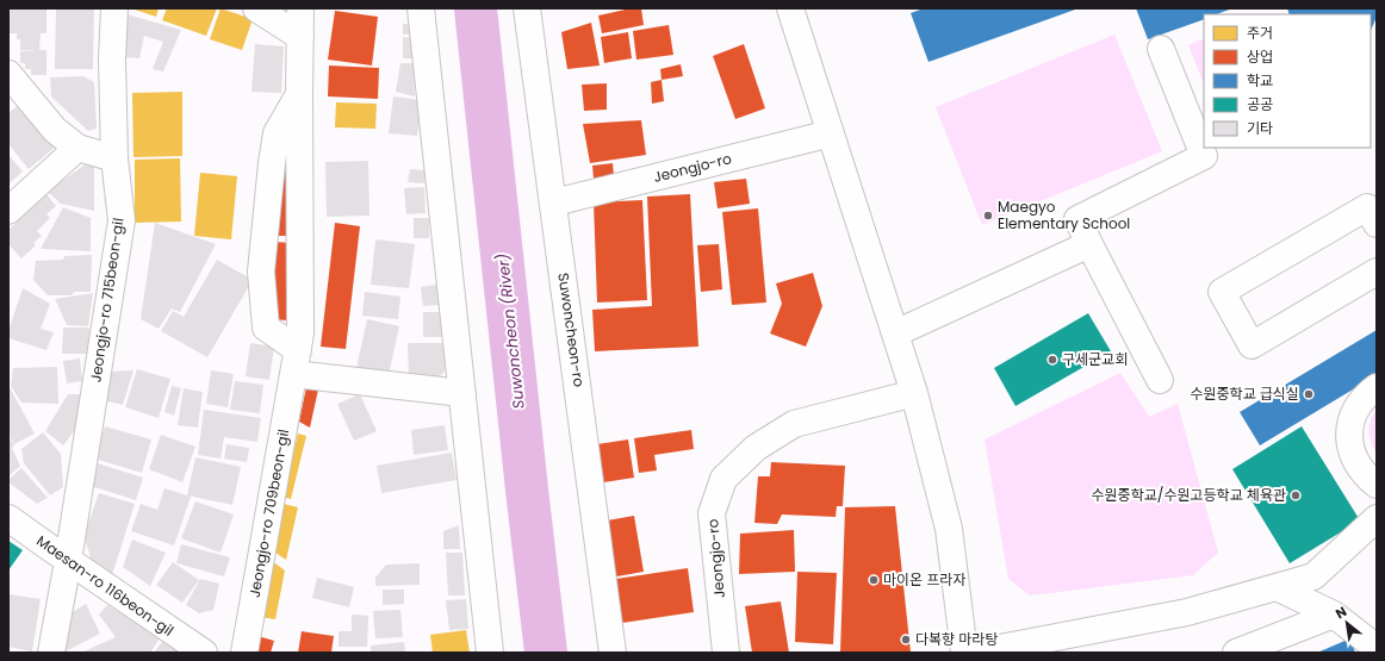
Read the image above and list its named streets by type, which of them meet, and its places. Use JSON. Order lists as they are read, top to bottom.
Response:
{
  "streets": {
    "street": [
      "Jeongjo-ro",
      "Jeongjo-ro 715beon-gil",
      "Suwoncheon-ro",
      "Jeongjo-ro 709beon-gil",
      "Maesan-ro 116beon-gil"
    ]
  },
  "crossings": [
    ["Jeongjo-ro", "Suwoncheon-ro"],
    ["Jeongjo-ro 715beon-gil", "Maesan-ro 116beon-gil"]
  ],
  "water": ["Suwoncheon (River)"],
  "places": [
    "Maegyo Elementary School",
    "구세군교회",
    "수원중학교 급식실",
    "수원중학교/수원고등학교 체육관",
    "마이온 프라자",
    "다복향 마라탕"
  ],
  "legend": [
    "주거",
    "상업",
    "학교",
    "공공",
    "기타"
  ],
  "north": "top left"
}
